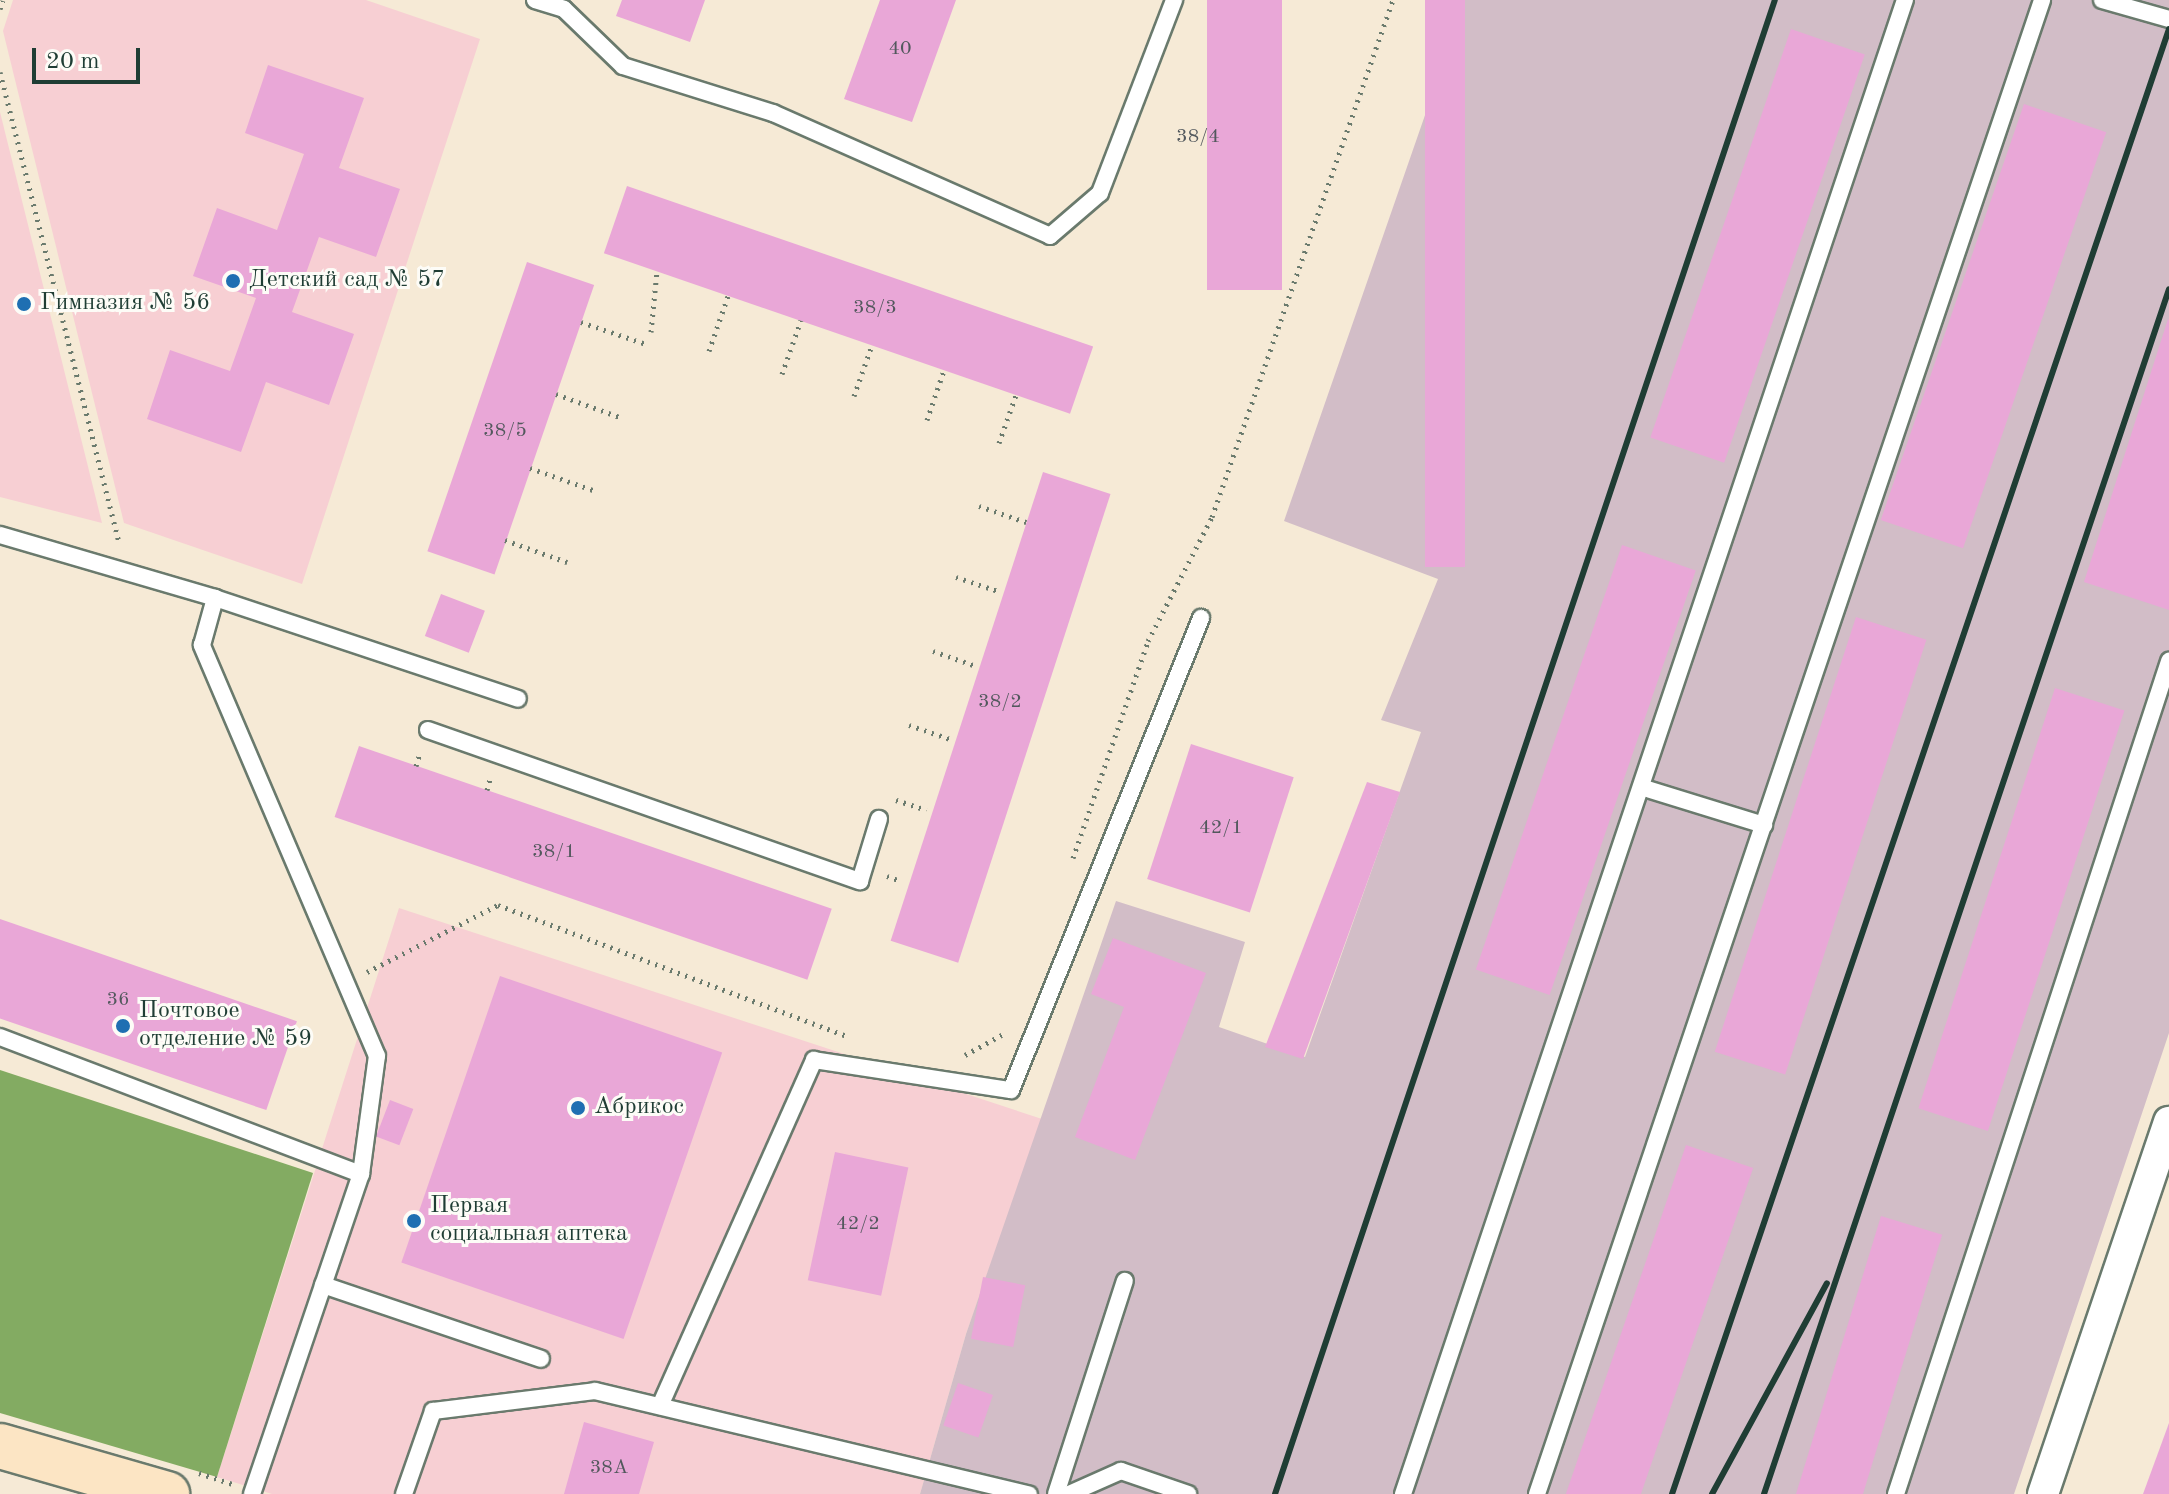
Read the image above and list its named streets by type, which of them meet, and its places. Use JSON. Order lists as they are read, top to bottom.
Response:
{
  "places": [
    "Детский сад № 57",
    "Гимназия № 56",
    "Почтовое отделение № 59",
    "Абрикос",
    "Первая социальная аптека"
  ],
  "house_numbers": [
    "40",
    "38/4",
    "38/3",
    "38/5",
    "38/2",
    "42/1",
    "38/1",
    "36",
    "42/2",
    "38А"
  ],
  "scale_bar": "20 m"
}
